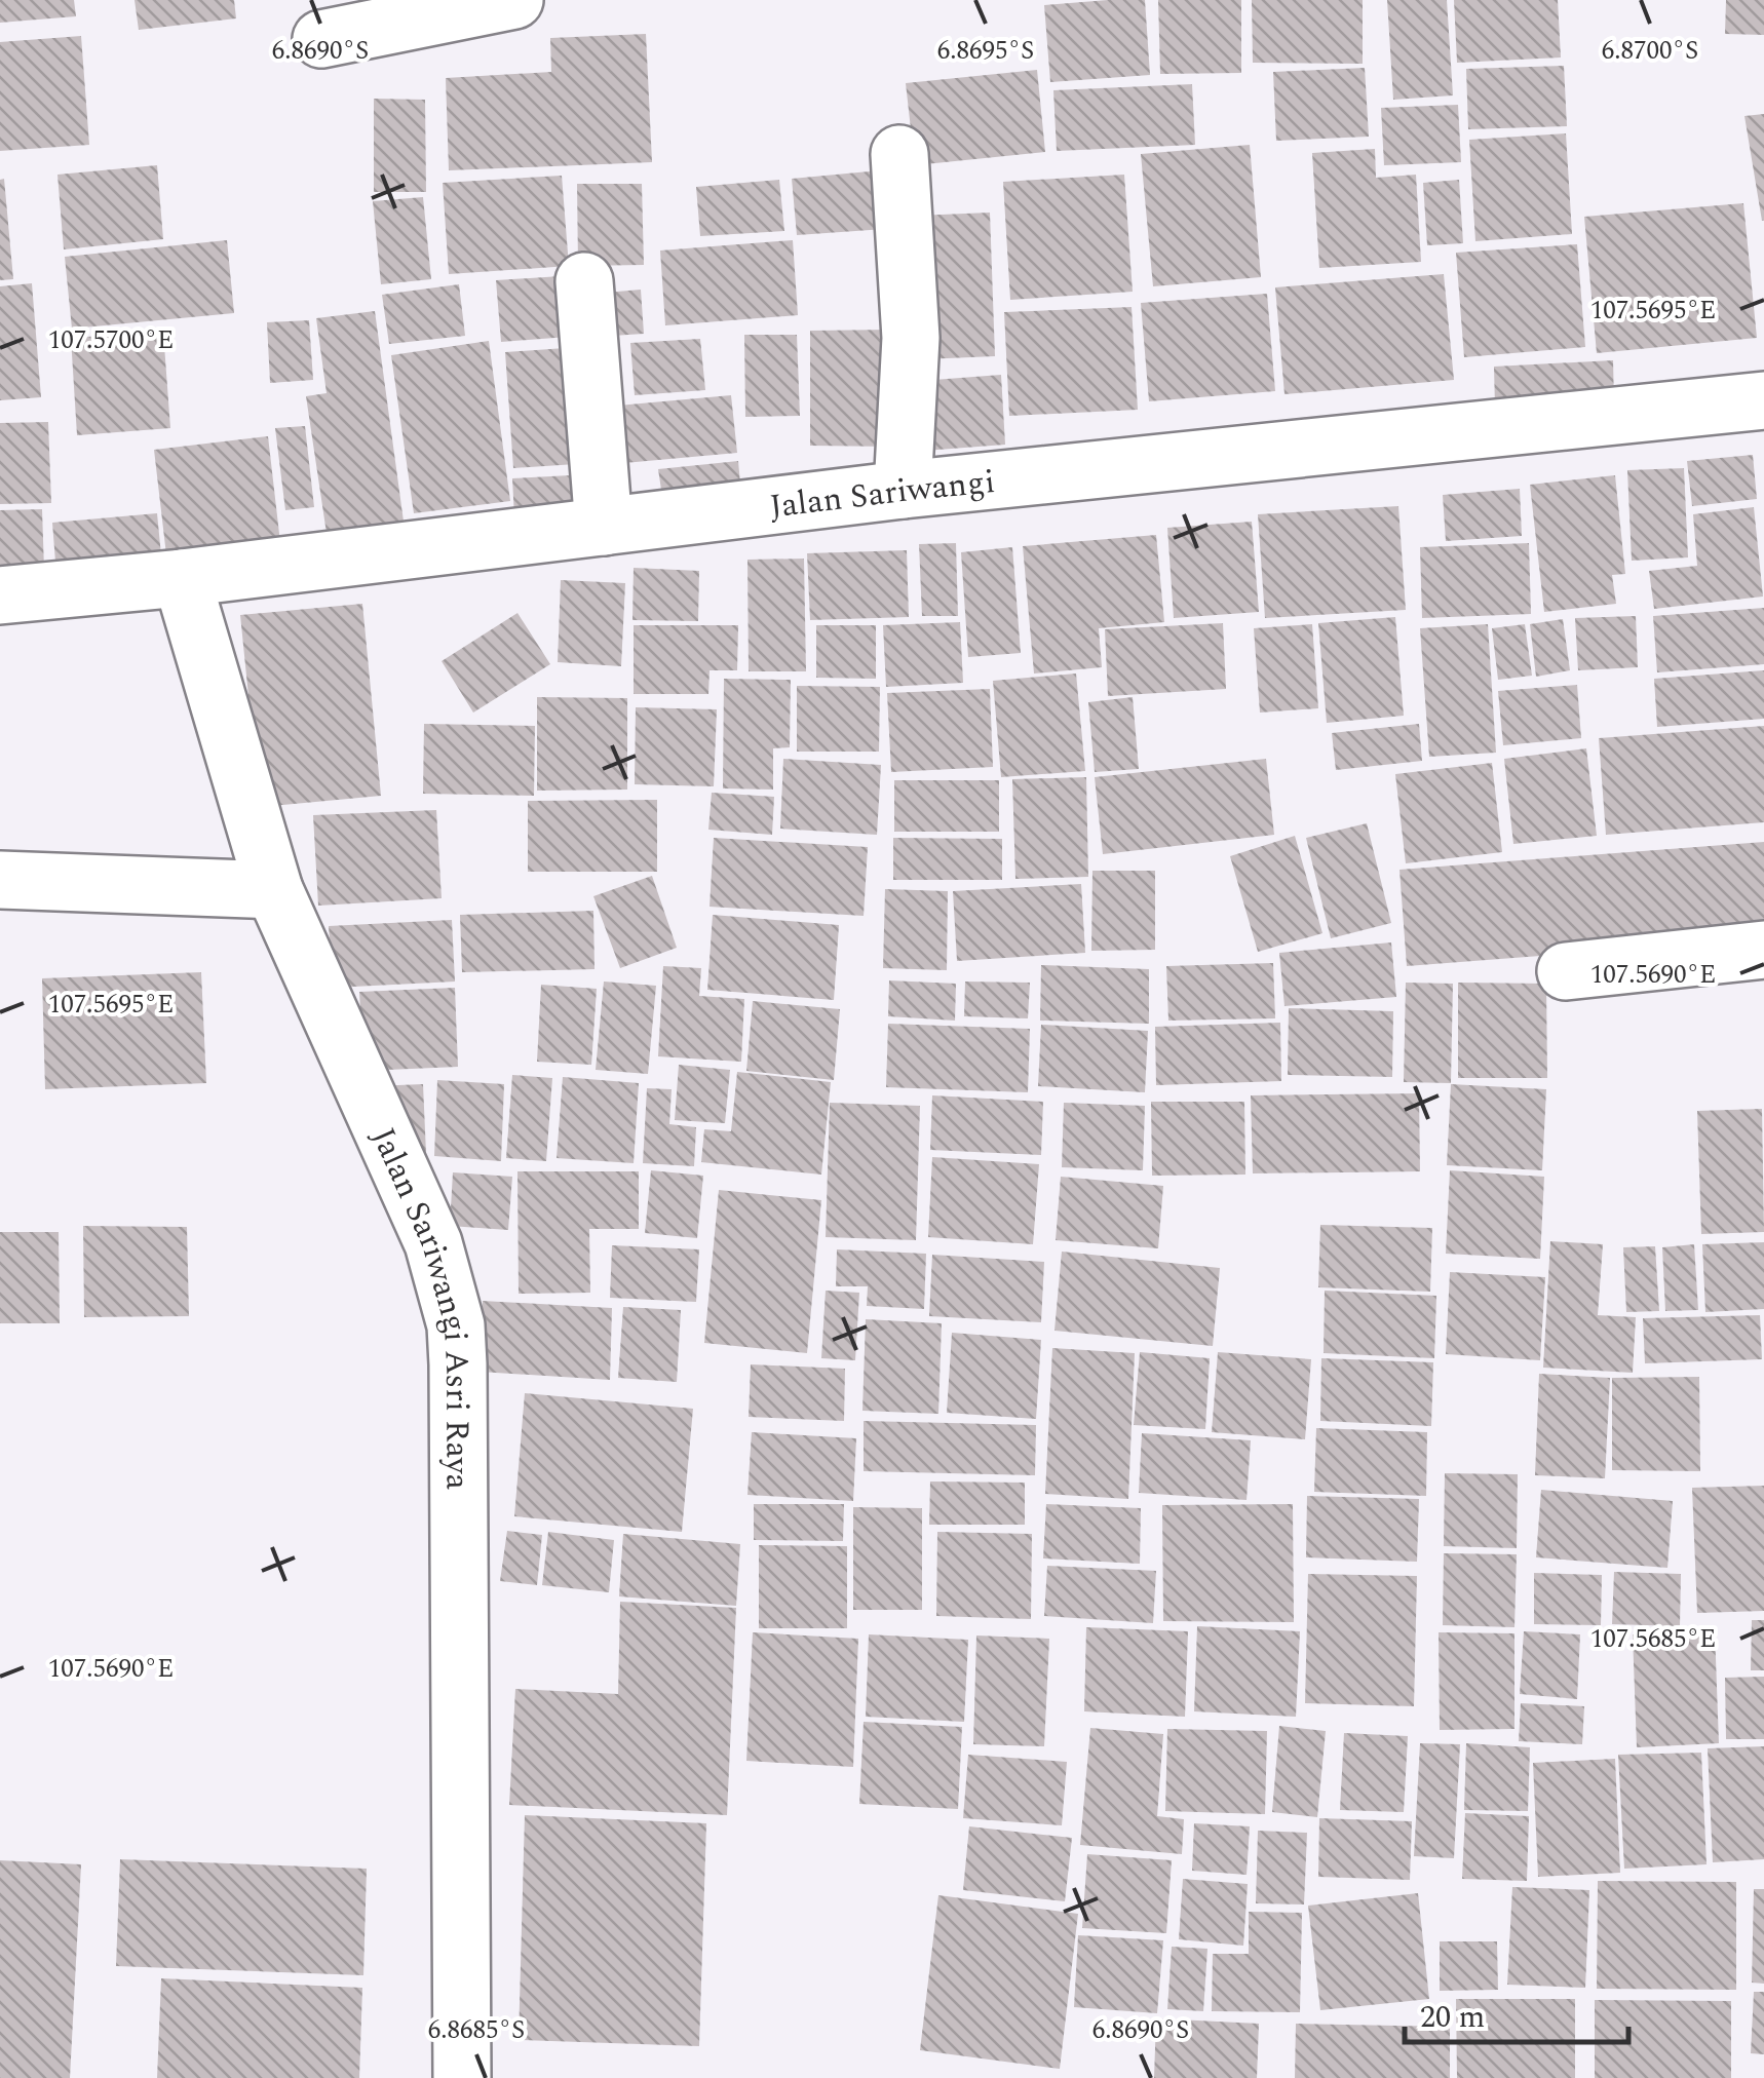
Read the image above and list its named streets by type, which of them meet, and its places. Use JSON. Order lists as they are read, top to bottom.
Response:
{
  "streets": {
    "street": ["Jalan Sariwangi", "Jalan Sariwangi Asri Raya"]
  },
  "crossings": [
    ["Jalan Sariwangi", "Jalan Sariwangi Asri Raya"]
  ],
  "scale_bar": "20 m",
  "coordinates": [
    "6.8690°S",
    "6.8695°S",
    "6.8700°S",
    "107.5695°E",
    "107.5700°E",
    "107.5690°E",
    "107.5685°E",
    "6.8685°S"
  ]
}
